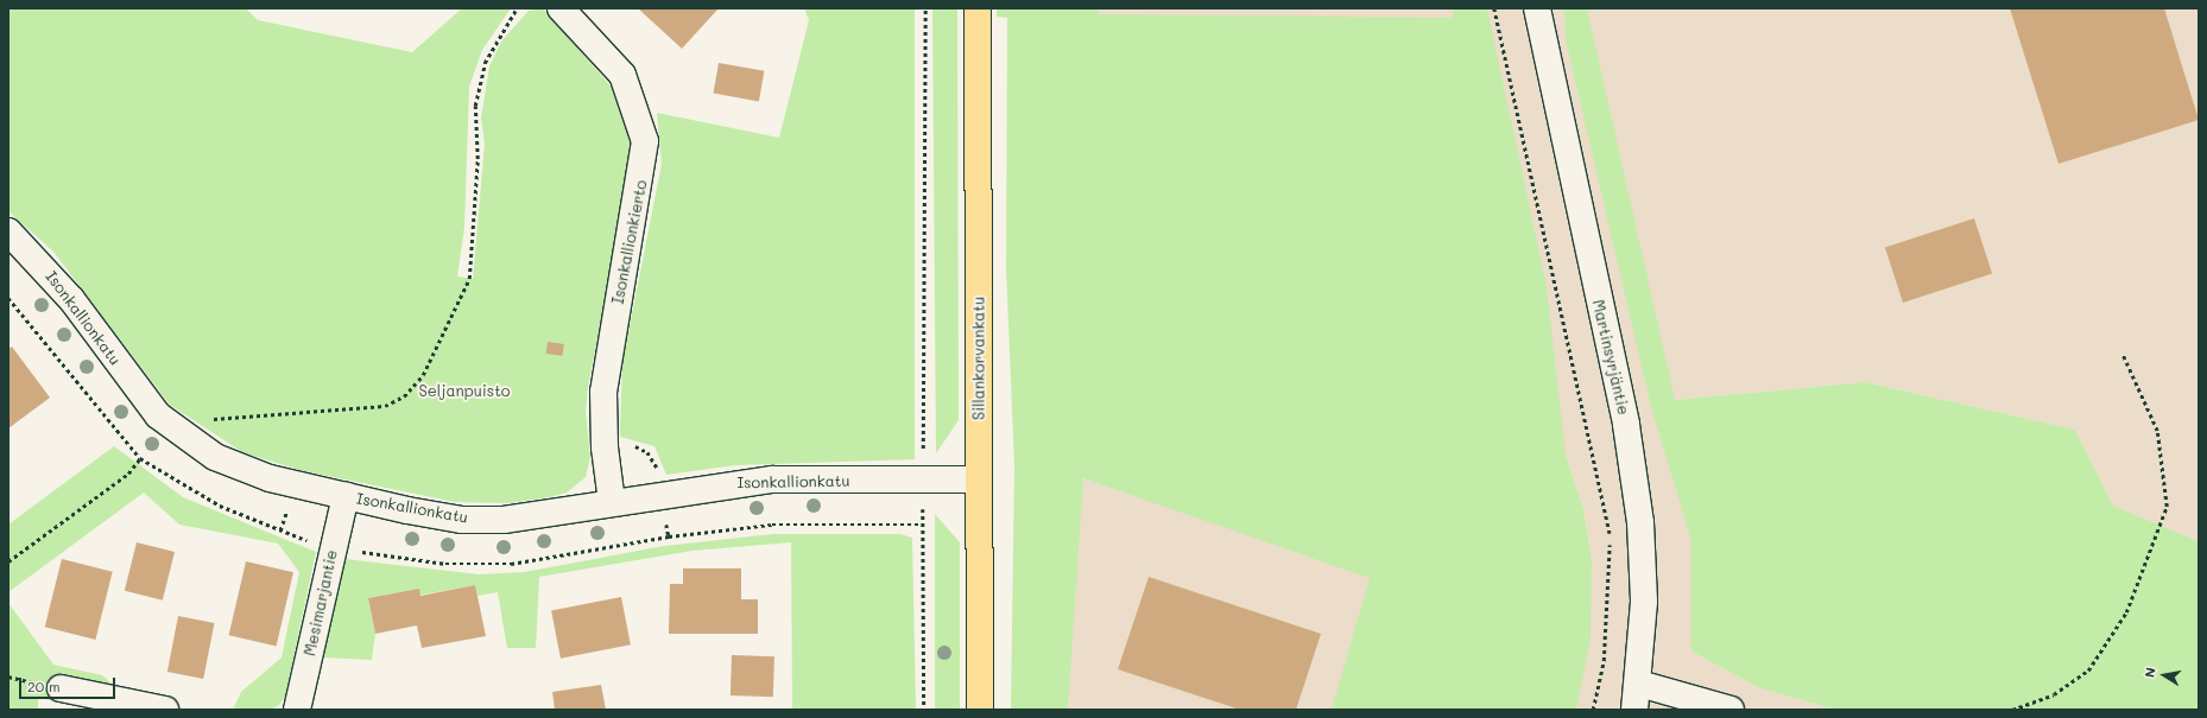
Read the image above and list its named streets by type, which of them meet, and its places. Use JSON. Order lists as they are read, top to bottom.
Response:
{
  "streets": {
    "main road": ["Sillankorvankatu"],
    "street": [
      "Isonkallionkierto",
      "Isonkallionkatu",
      "Martinsyrjäntie",
      "Mesimarjantie"
    ]
  },
  "crossings": [
    ["Isonkallionkierto", "Isonkallionkatu"],
    ["Isonkallionkatu", "Sillankorvankatu"],
    ["Isonkallionkatu", "Mesimarjantie"]
  ],
  "parks": ["Seljanpuisto"],
  "scale_bar": "20 m",
  "north": "left"
}
